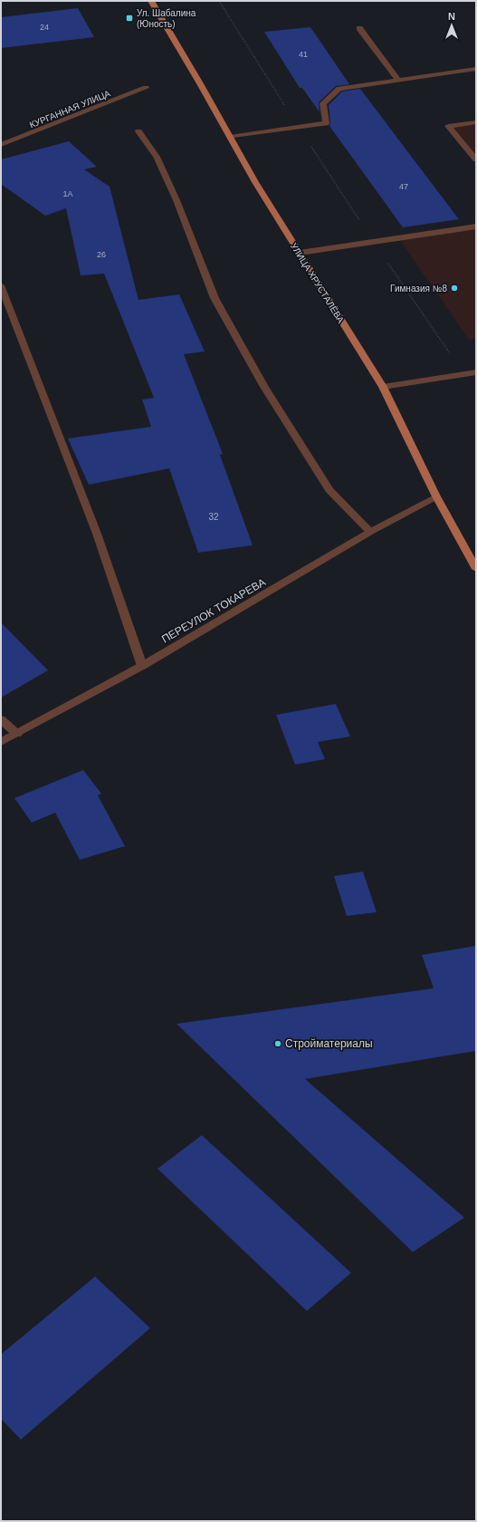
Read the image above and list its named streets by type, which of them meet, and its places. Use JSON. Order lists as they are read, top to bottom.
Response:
{
  "streets": {
    "main road": ["УЛИЦА ХРУСТАЛЁВА"],
    "street": ["КУРГАННАЯ УЛИЦА", "ПЕРЕУЛОК ТОКАРЕВА"]
  },
  "crossings": [
    ["УЛИЦА ХРУСТАЛЁВА", "ПЕРЕУЛОК ТОКАРЕВА"]
  ],
  "places": {
    "transit": ["Ул. Шабалина (Юность)"],
    "other": ["Гимназия №8", "Стройматериалы"]
  },
  "house_numbers": [
    "24",
    "41",
    "47",
    "1А",
    "26",
    "32"
  ],
  "north": "top"
}
